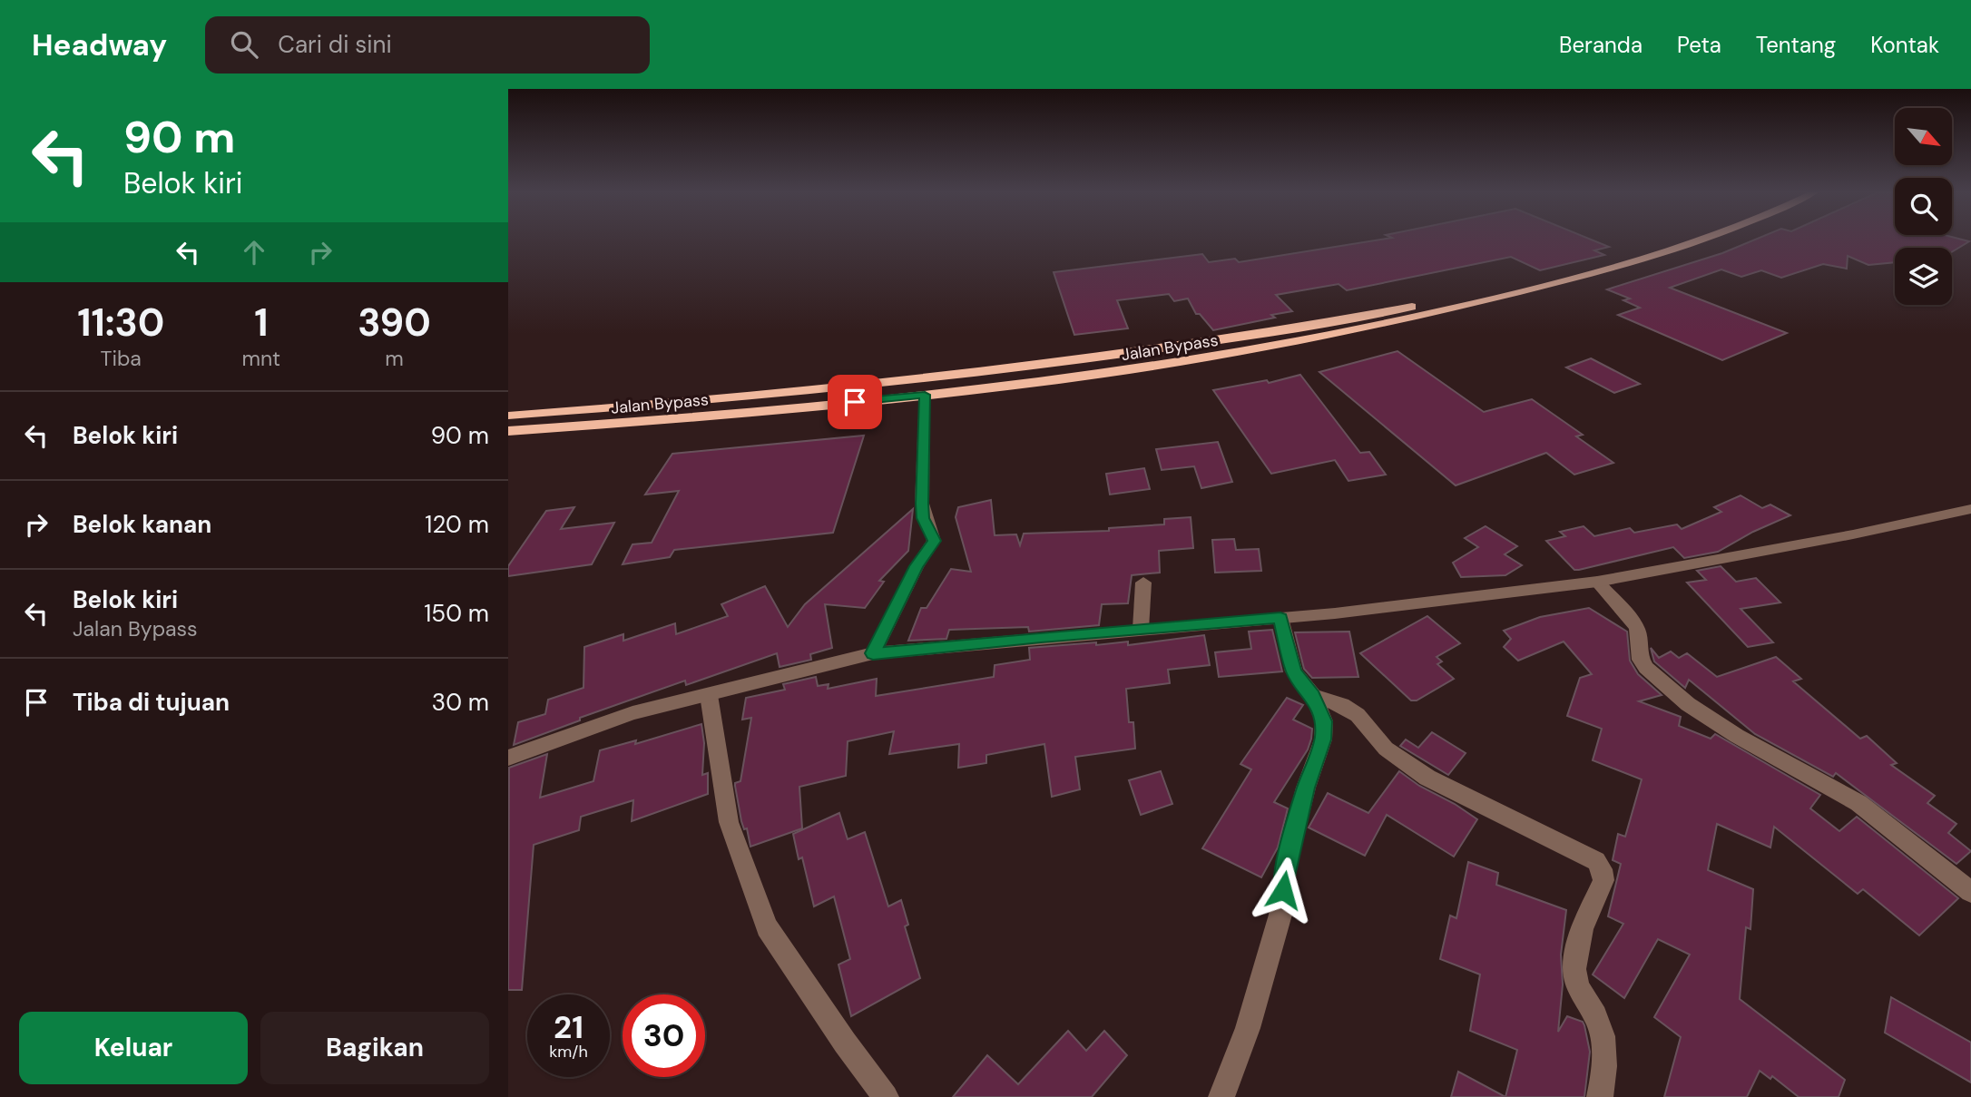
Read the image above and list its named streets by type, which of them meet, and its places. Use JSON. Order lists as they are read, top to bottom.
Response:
{
  "streets": {
    "highway": ["Jalan Bypass"]
  },
  "north": "bottom right",
  "page": {
    "header": "Headway",
    "search": "Cari di sini",
    "nav": [
      "Beranda",
      "Peta",
      "Tentang",
      "Kontak"
    ],
    "turn": ["90 m", "Belok kiri"],
    "eta": [
      "11:30",
      "Tiba",
      "1",
      "mnt",
      "390",
      "m"
    ],
    "list": [
      {
        "name": "Belok kiri",
        "value": "90 m"
      },
      {
        "name": "Belok kanan",
        "value": "120 m"
      },
      {
        "name": "Belok kiri",
        "note": "Jalan Bypass",
        "value": "150 m"
      },
      {
        "name": "Tiba di tujuan",
        "value": "30 m"
      }
    ],
    "speed": "21 km/h",
    "limit": "30",
    "buttons": ["Keluar", "Bagikan"]
  }
}
